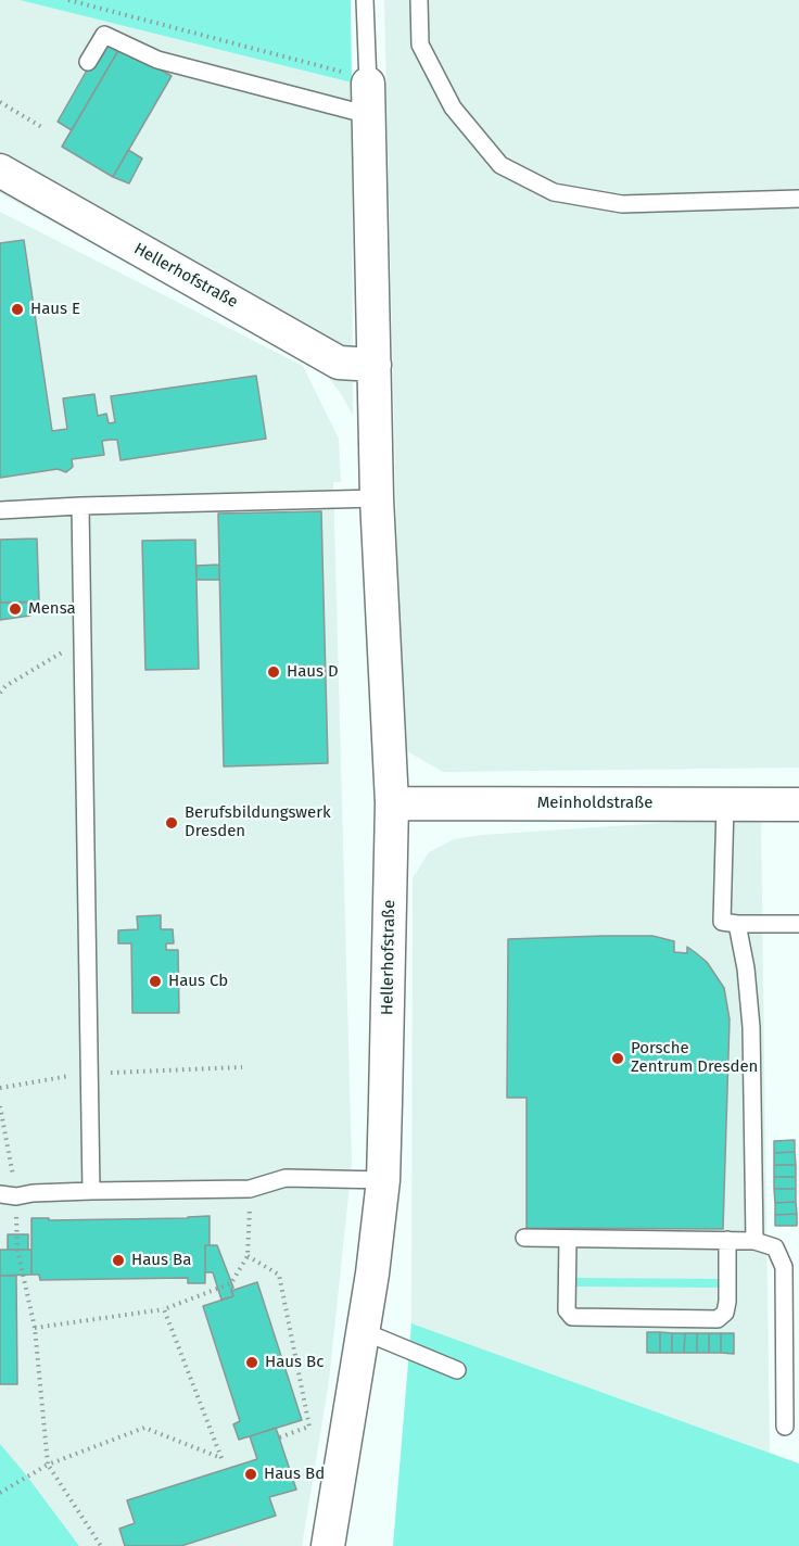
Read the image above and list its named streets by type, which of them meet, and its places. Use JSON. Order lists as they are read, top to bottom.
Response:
{
  "streets": {
    "street": ["Hellerhofstraße", "Meinholdstraße"]
  },
  "crossings": [
    ["Hellerhofstraße", "Meinholdstraße"]
  ],
  "places": [
    "Haus E",
    "Mensa",
    "Haus D",
    "Berufsbildungswerk Dresden",
    "Haus Cb",
    "Porsche Zentrum Dresden",
    "Haus Ba",
    "Haus Bc",
    "Haus Bd"
  ]
}
